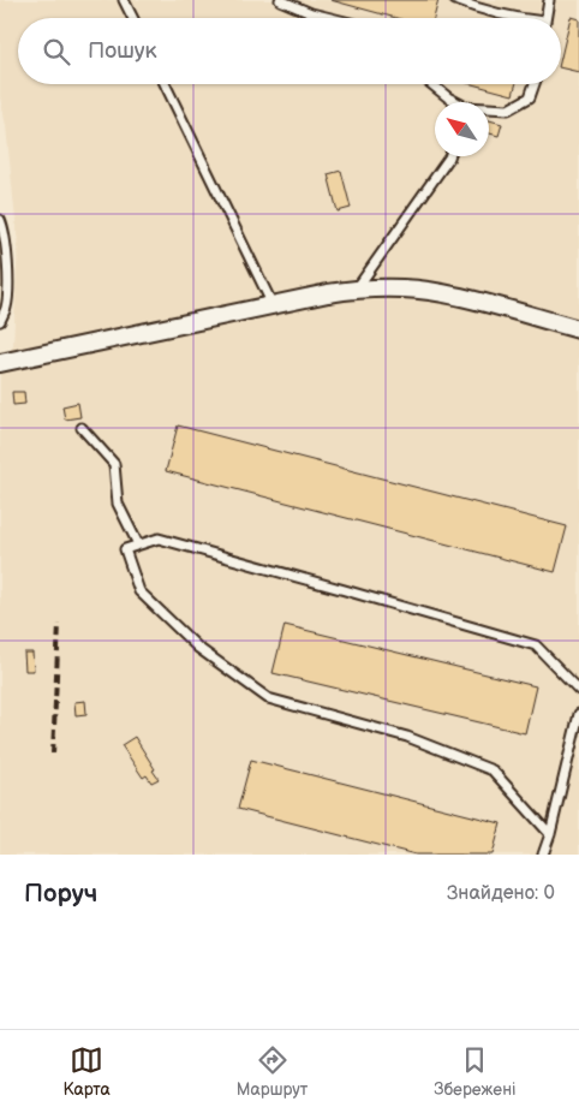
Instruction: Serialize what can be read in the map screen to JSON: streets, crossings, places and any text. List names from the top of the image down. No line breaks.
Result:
{"north":"top left","page":{"search":"Пошук","heading":["Поруч","Знайдено: 0"],"nav":["Карта","Маршрут","Збережені"]}}
